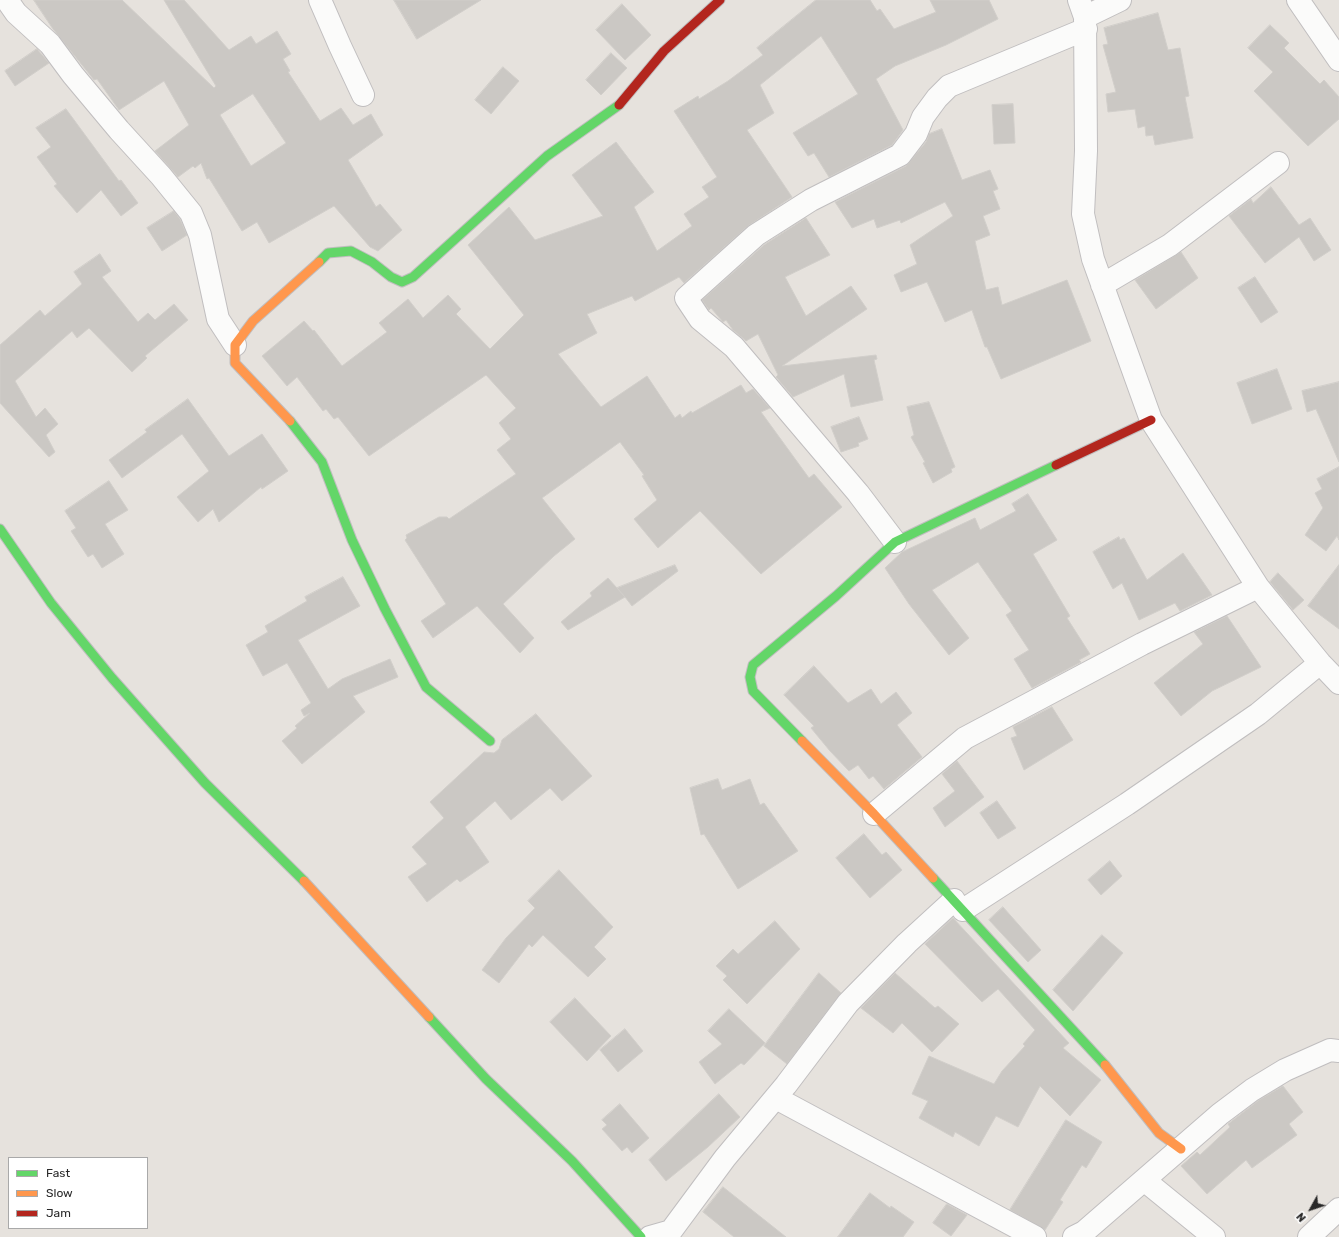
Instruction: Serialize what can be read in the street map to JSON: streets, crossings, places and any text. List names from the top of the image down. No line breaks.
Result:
{"legend":["Fast","Slow","Jam"],"north":"bottom left"}
